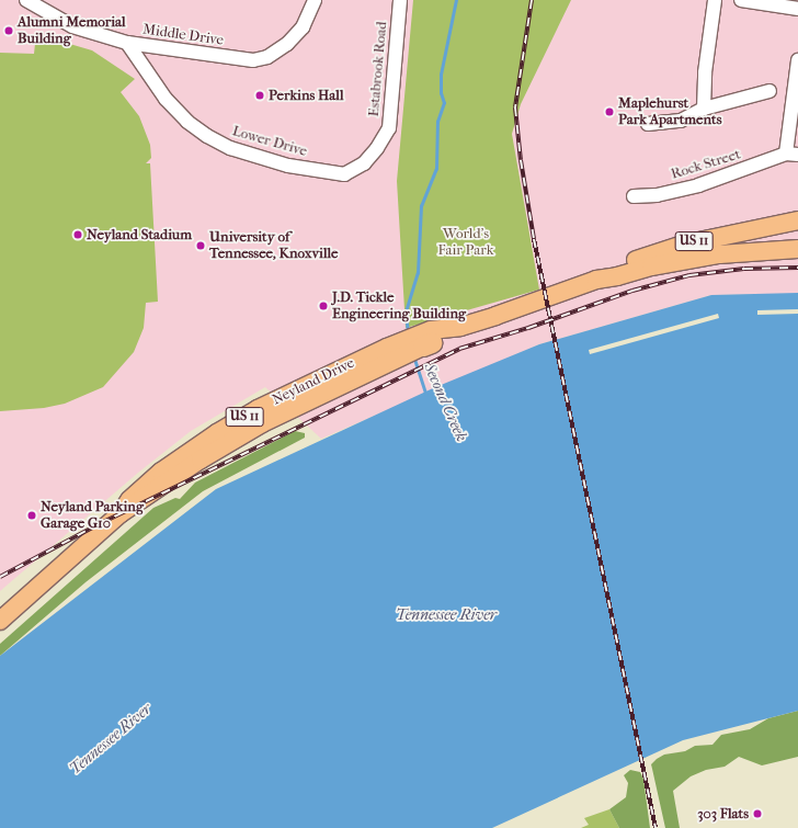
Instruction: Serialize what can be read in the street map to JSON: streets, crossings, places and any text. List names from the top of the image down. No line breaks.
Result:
{"streets":{"main road":["US 11","Neyland Drive"],"street":["Middle Drive","Estabrook Road","Lower Drive","Rock Street"]},"crossings":[["Middle Drive","Lower Drive"],["Estabrook Road","Lower Drive"]],"water":["Second Creek","Tennessee River"],"parks":["World's Fair Park"],"places":["Alumni Memorial Building","Perkins Hall","Maplehurst Park Apartments","Neyland Stadium","University of Tennessee, Knoxville","J.D. Tickle Engineering Building","Neyland Parking Garage G10","303 Flats"]}
